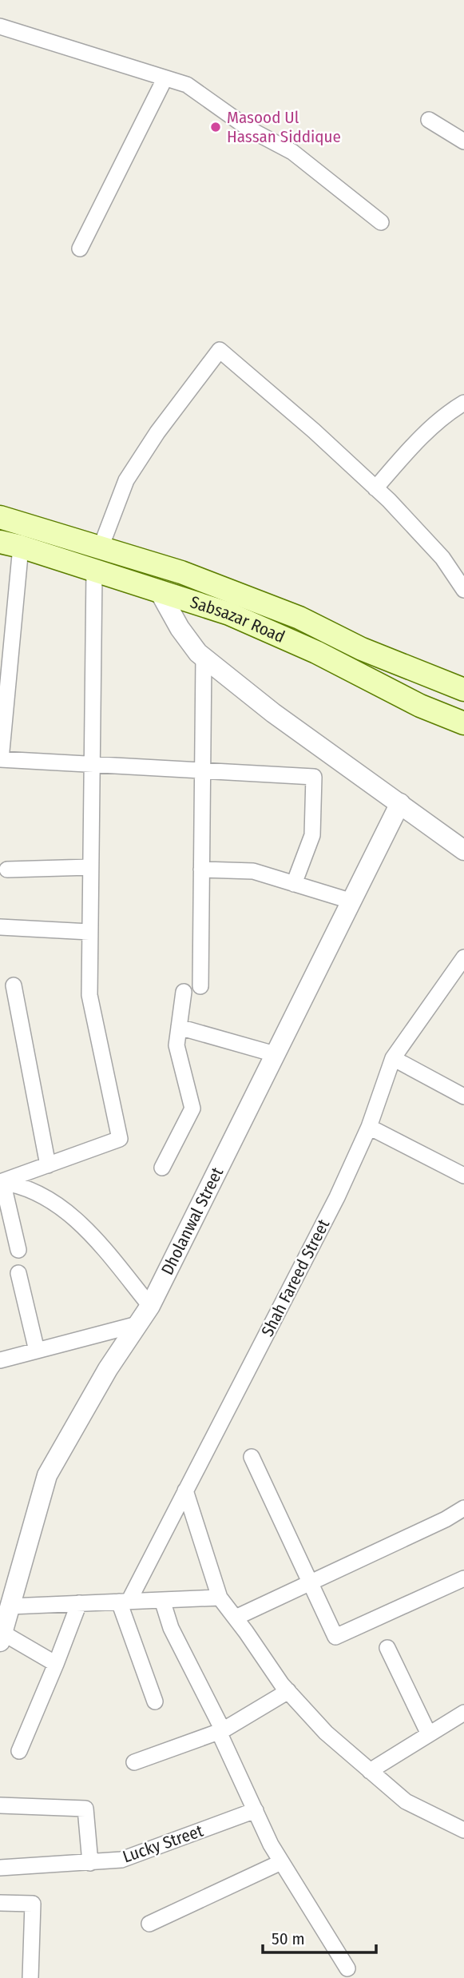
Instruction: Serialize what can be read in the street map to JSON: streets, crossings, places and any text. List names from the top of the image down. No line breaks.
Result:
{"streets":{"main road":["Sabsazar Road"],"street":["Dholanwal Street","Shah Fareed Street","Lucky Street"]},"places":["Masood Ul Hassan Siddique"],"scale_bar":"50 m"}
